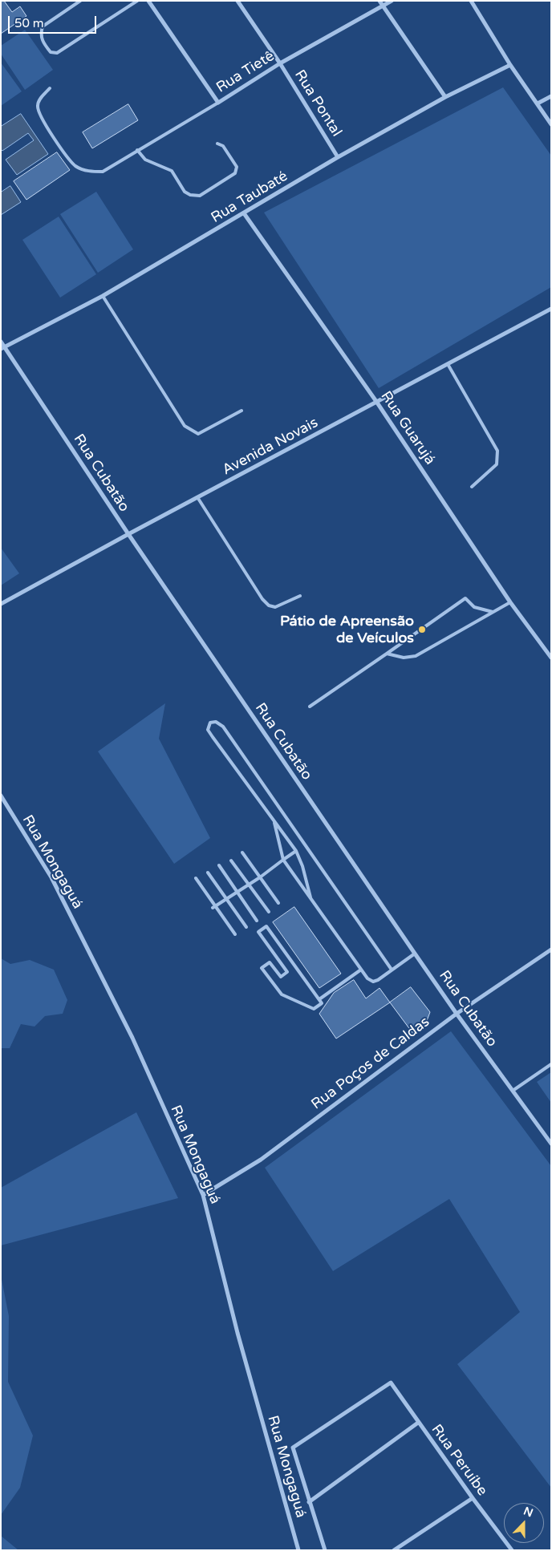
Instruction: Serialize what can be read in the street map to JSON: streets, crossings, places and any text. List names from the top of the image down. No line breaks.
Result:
{"streets":{"street":["Rua Tietê","Rua Pontal","Rua Taubaté","Rua Guarujá","Avenida Novais","Rua Cubatão","Rua Mongaguá","Rua Poços de Caldas","Rua Peruíbe"]},"crossings":[["Rua Tietê","Rua Pontal"],["Rua Pontal","Rua Taubaté"],["Rua Taubaté","Rua Guarujá"],["Rua Taubaté","Rua Cubatão"],["Rua Guarujá","Avenida Novais"],["Avenida Novais","Rua Cubatão"],["Rua Cubatão","Rua Poços de Caldas"],["Rua Mongaguá","Rua Poços de Caldas"]],"places":["Pátio de Apreensão de Veículos"],"scale_bar":"50 m","north":"top"}
